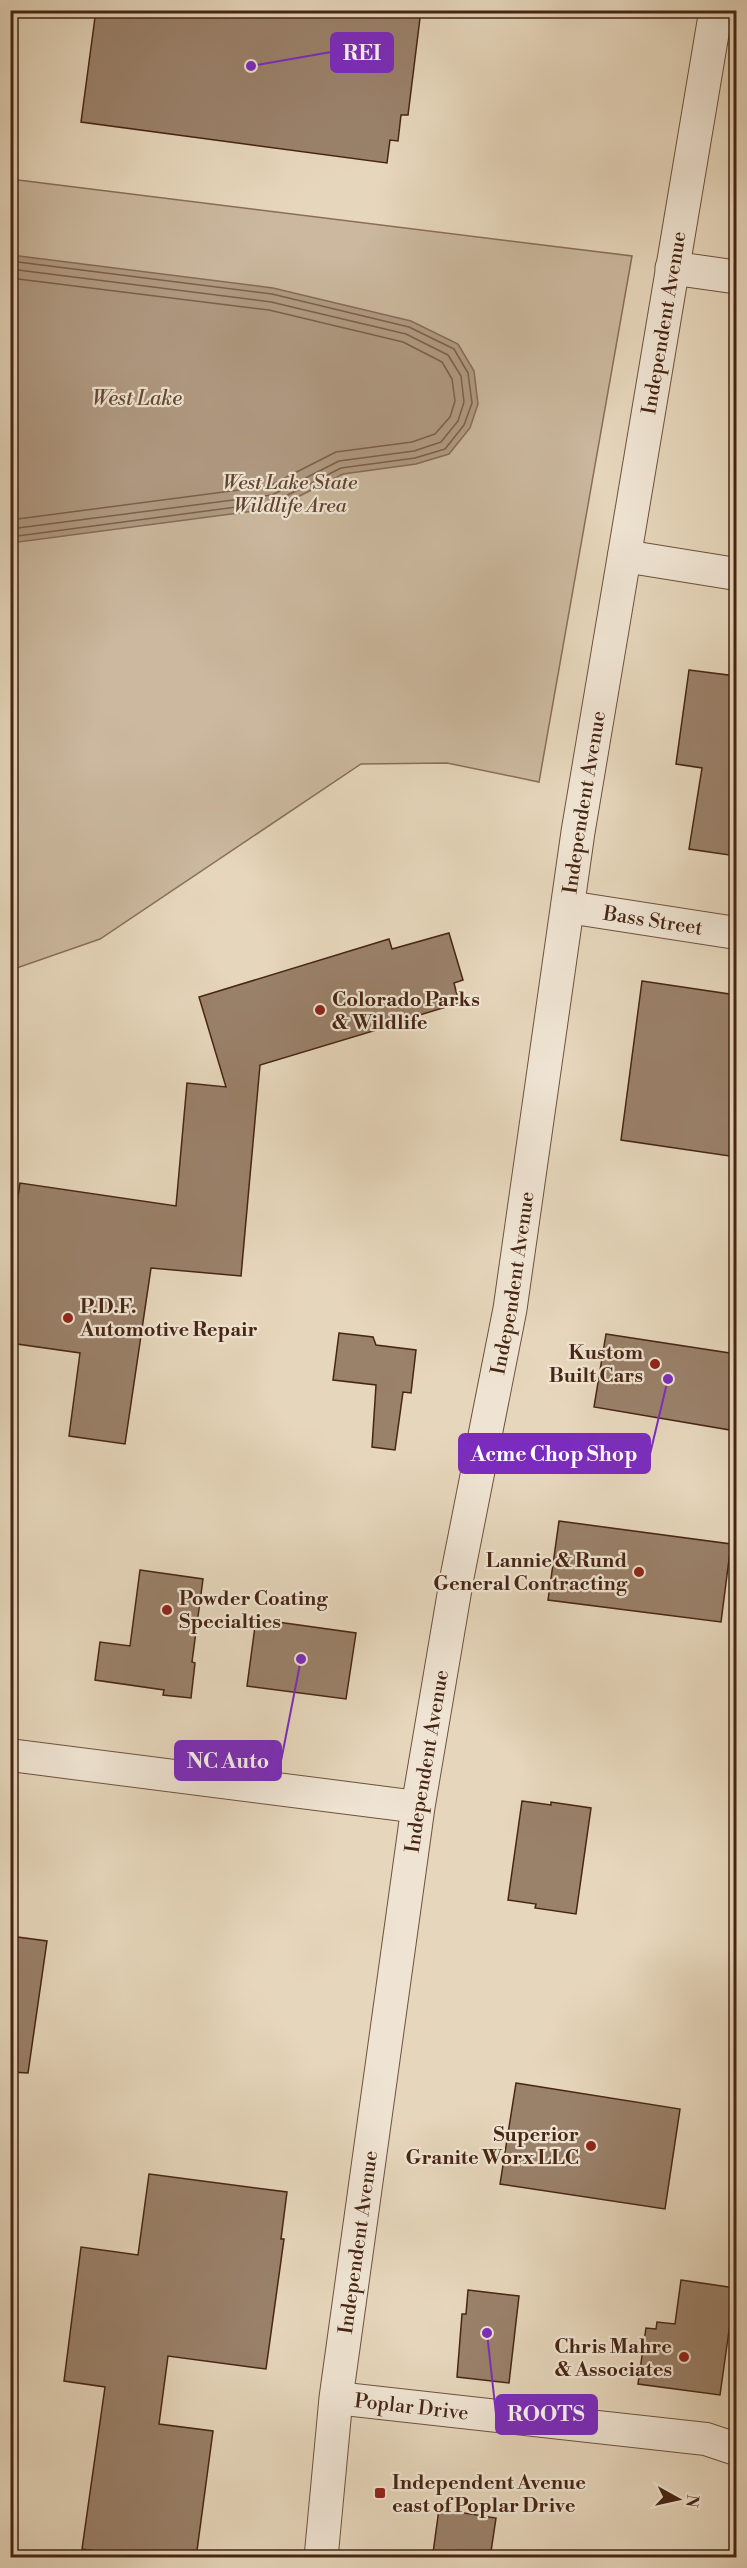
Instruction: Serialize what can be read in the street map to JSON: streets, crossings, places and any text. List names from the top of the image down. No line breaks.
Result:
{"streets":{"street":["Independent Avenue","Bass Street","Poplar Drive"]},"crossings":[["Independent Avenue","Bass Street"],["Independent Avenue","Poplar Drive"]],"water":["West Lake"],"parks":["West Lake State Wildlife Area"],"places":{"other":["REI","Colorado Parks & Wildlife","P.D.F. Automotive Repair","Kustom Built Cars","Acme Chop Shop","Lannie & Rund General Contracting","Powder Coating Specialties","NC Auto","Superior Granite Worx LLC","ROOTS","Chris Mahre & Associates"],"transit":["Independent Avenue east of Poplar Drive"]},"north":"right"}
